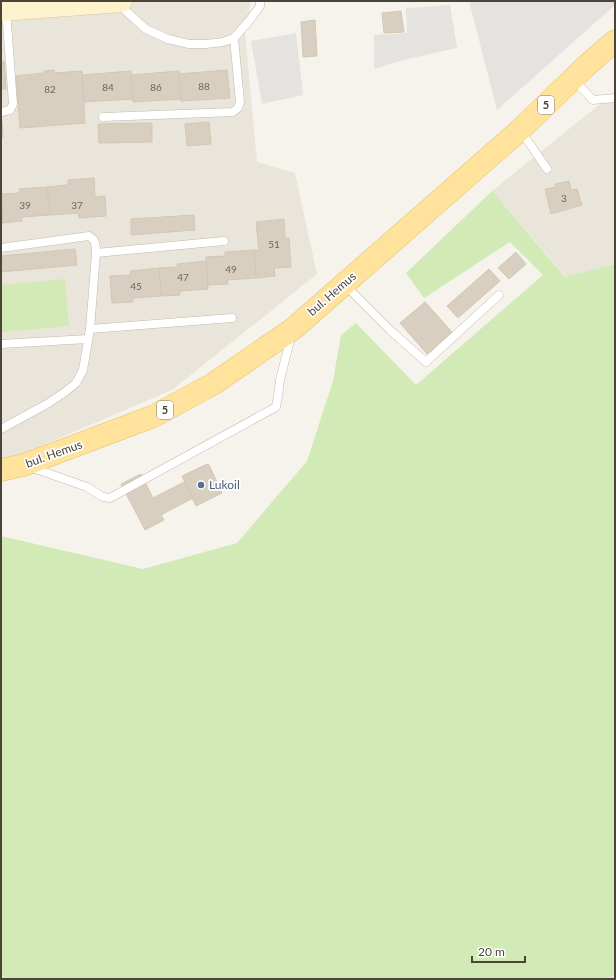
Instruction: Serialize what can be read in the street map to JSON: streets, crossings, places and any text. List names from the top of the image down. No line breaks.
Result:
{"streets":{"main road":["5","bul. Hemus"]},"places":["Lukoil"],"house_numbers":["88","84","86","82","3","39","37","51","49","47","45"],"scale_bar":"20 m"}
